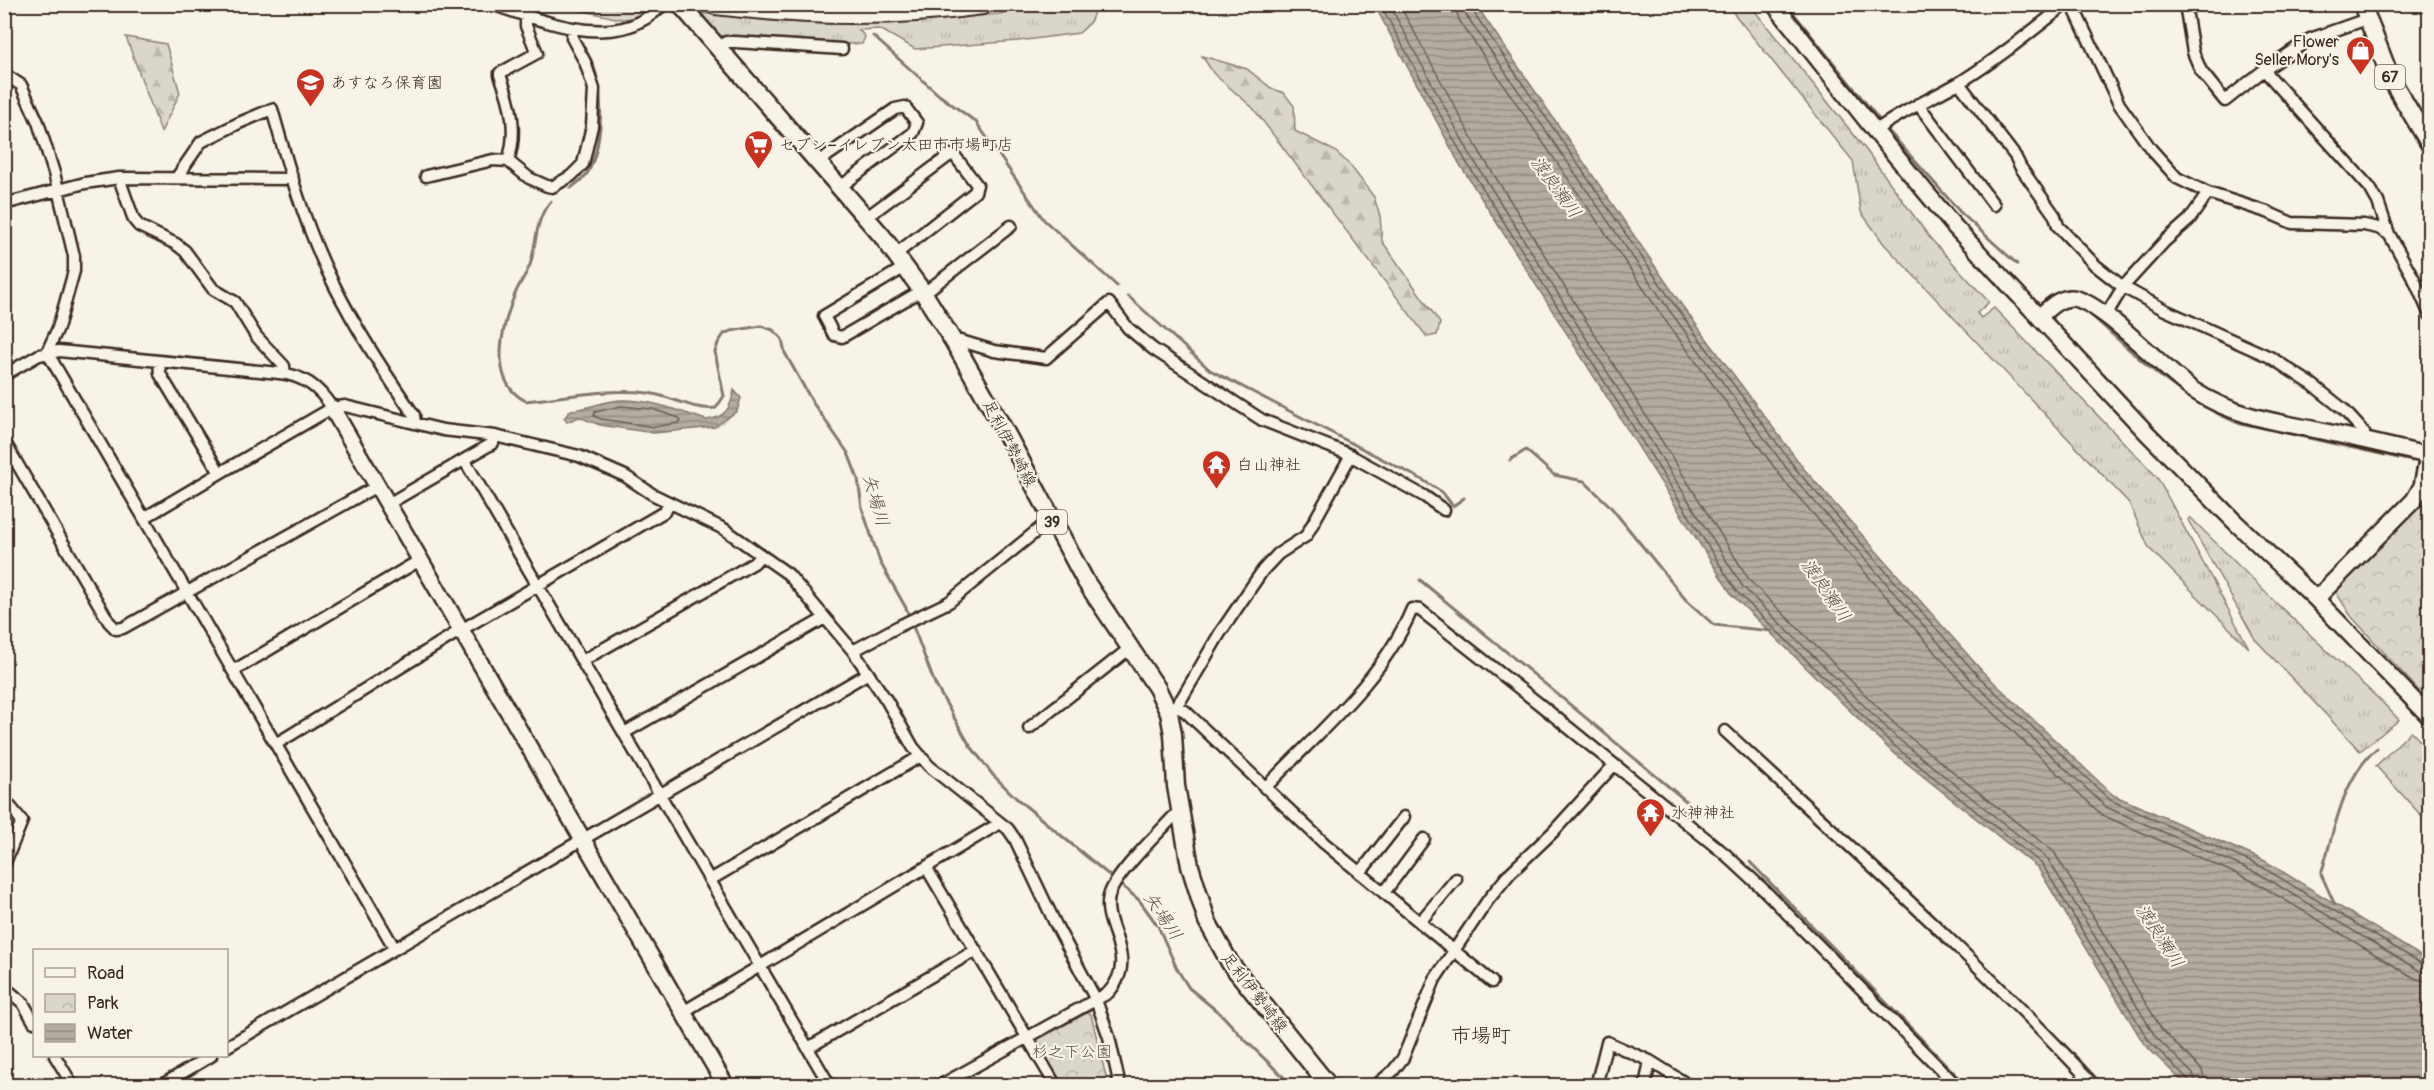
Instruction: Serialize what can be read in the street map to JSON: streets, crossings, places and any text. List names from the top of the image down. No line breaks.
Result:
{"streets":{"main road":["67","足利伊勢崎線","39"]},"districts":["市場町"],"water":["渡良瀬川","矢場川"],"parks":["杉之下公園"],"places":{"shop":["Flower Seller Mory's"],"school or university":["あすなろ保育園"],"supermarket":["セブン−イレブン太田市市場町店"],"temple":["白山神社","水神神社"]},"legend":["Road","Park","Water"]}
